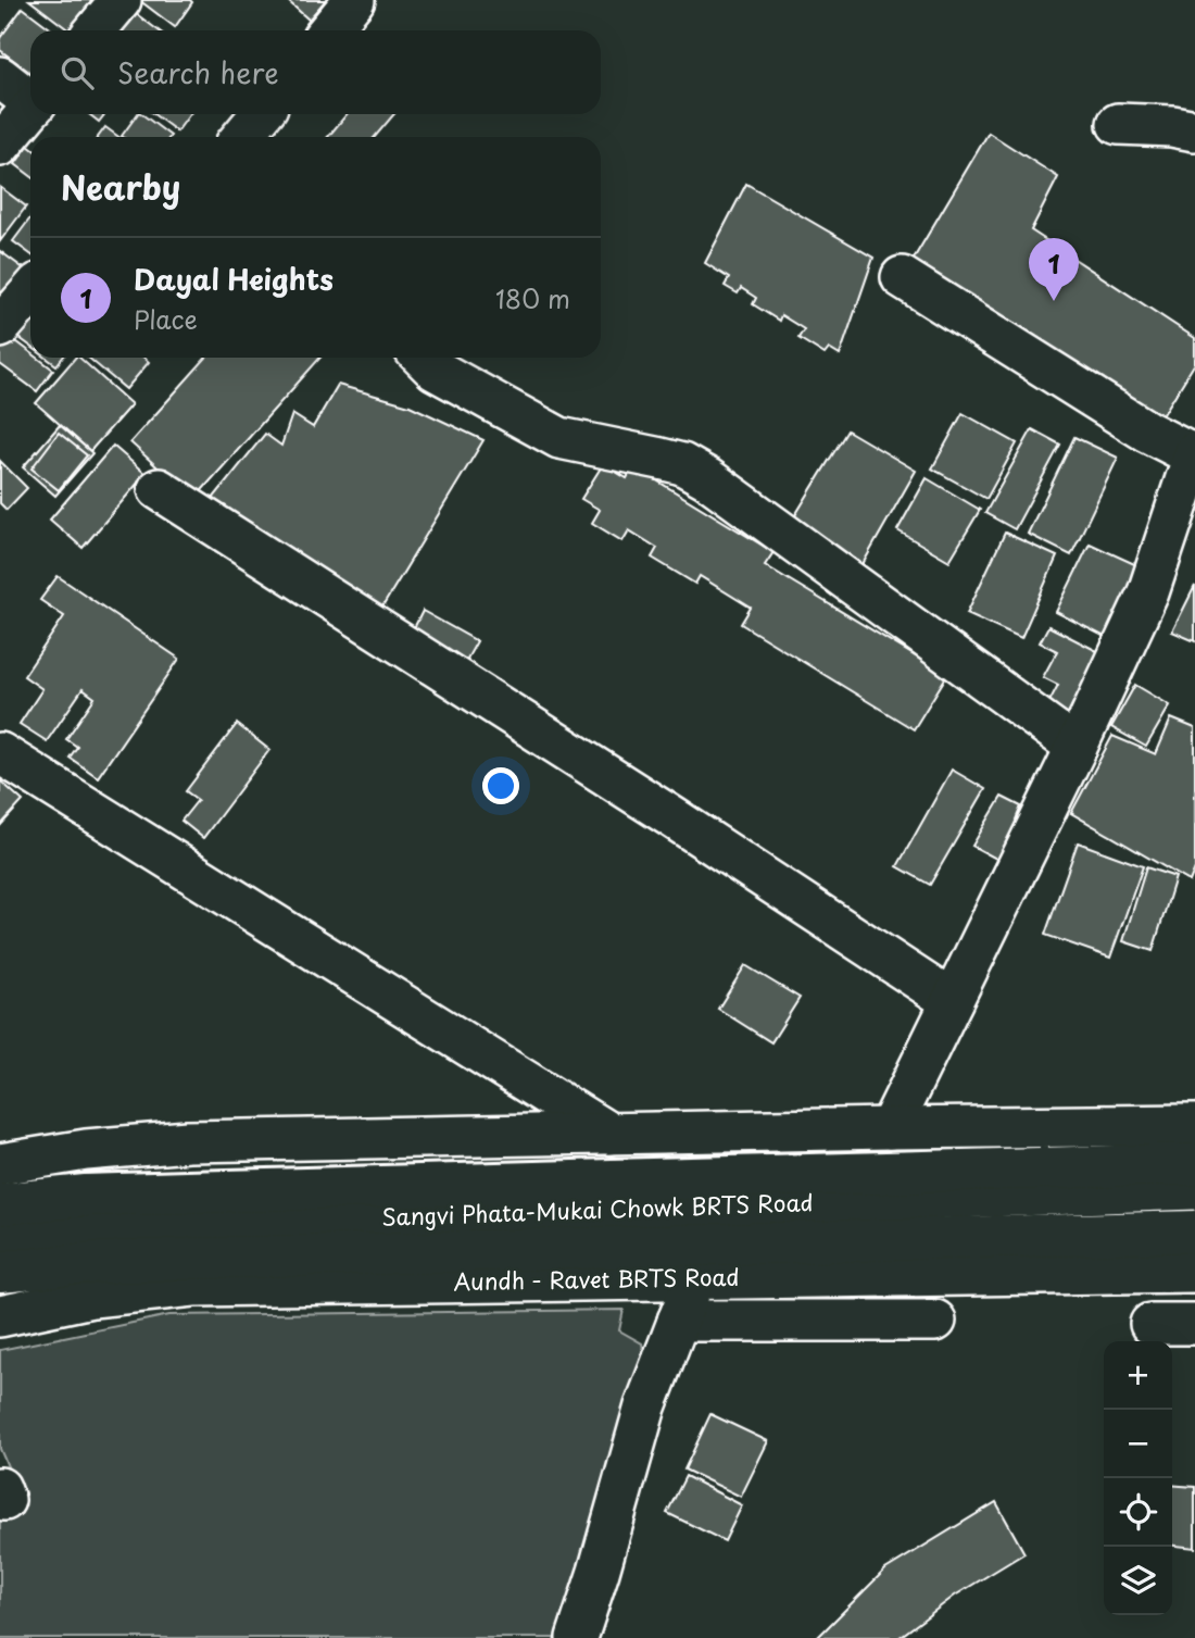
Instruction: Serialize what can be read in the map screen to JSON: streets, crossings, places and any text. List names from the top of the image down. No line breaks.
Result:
{"streets":{"street":["Sangvi Phata-Mukai Chowk BRTS Road","Aundh - Ravet BRTS Road"]},"page":{"search":"Search here","heading":"Nearby","list":[{"mark":"1","name":"Dayal Heights","note":"Place","value":"180 m"}],"pins":"1","map_buttons":["+","−"]}}
